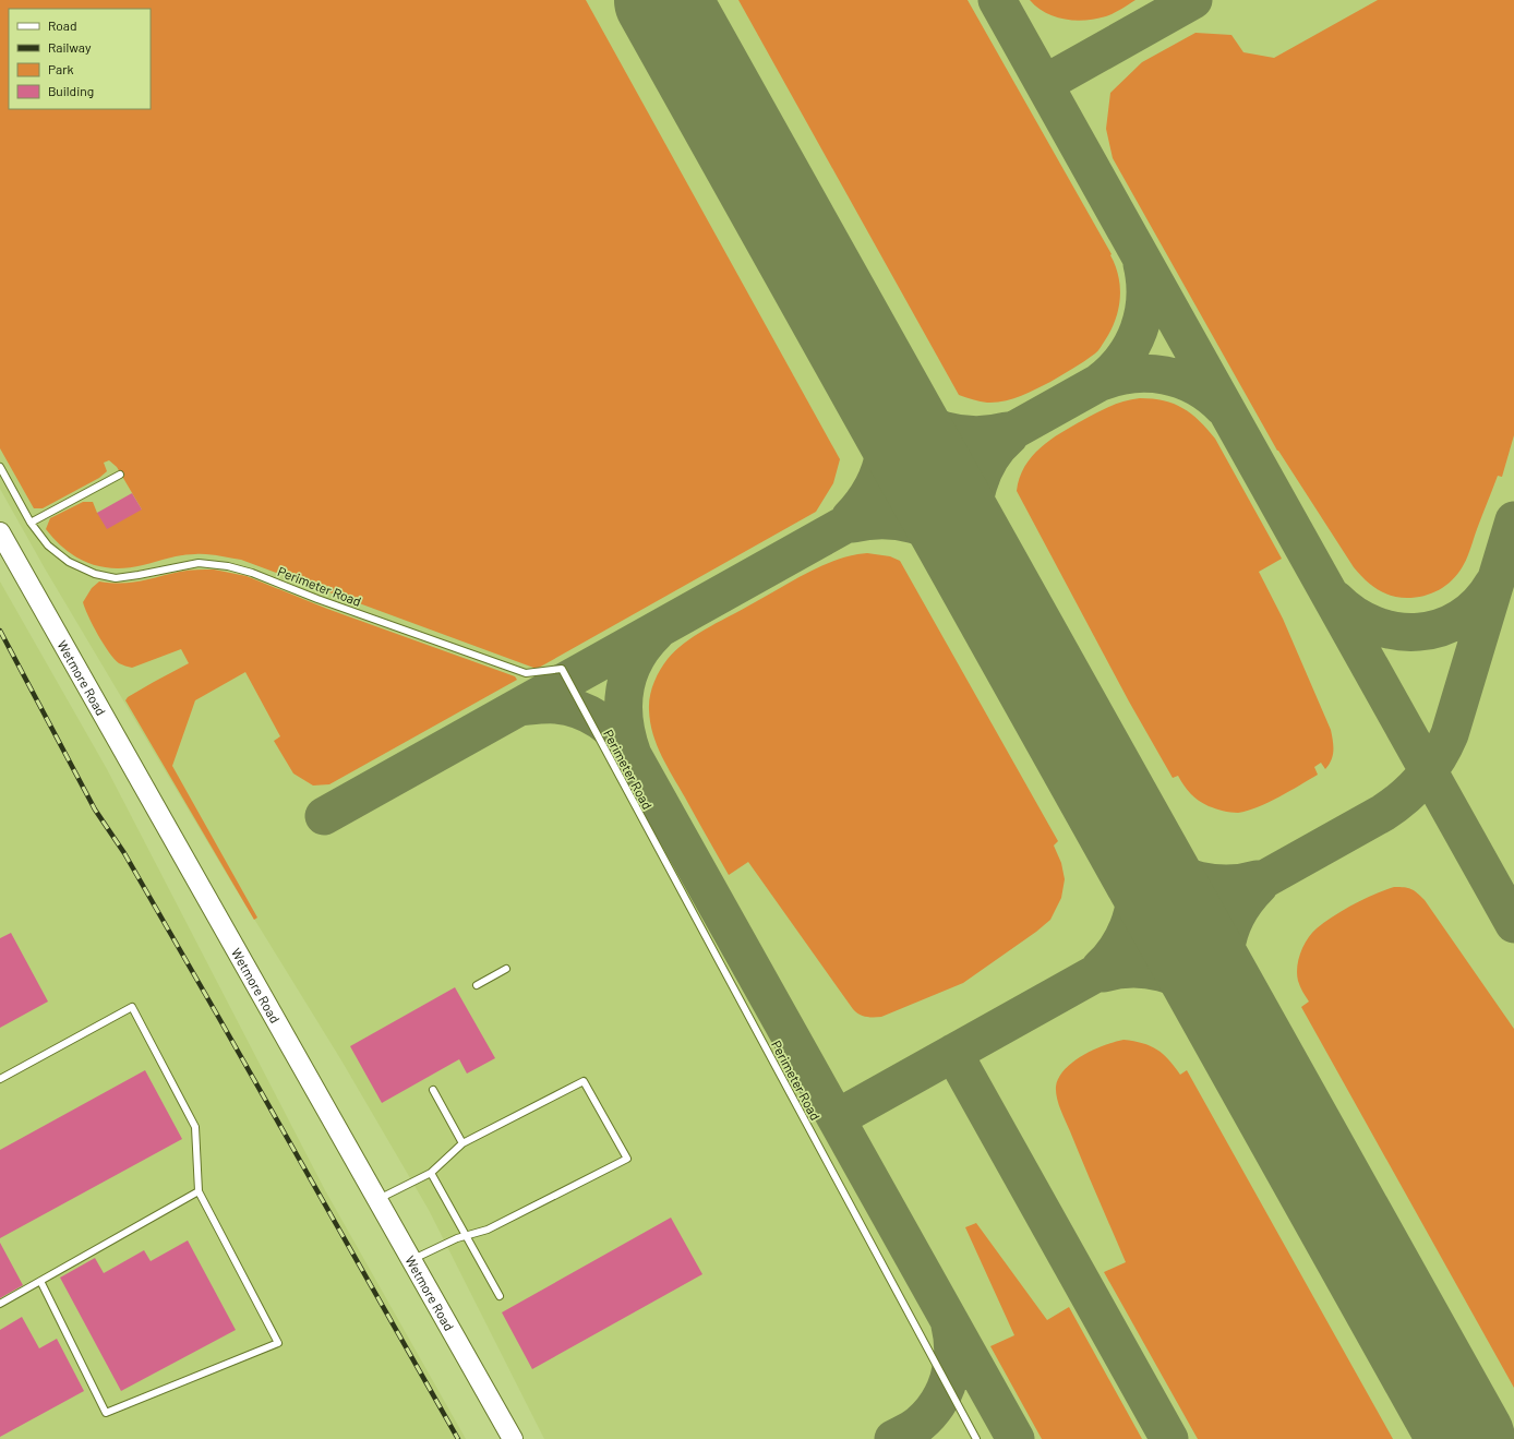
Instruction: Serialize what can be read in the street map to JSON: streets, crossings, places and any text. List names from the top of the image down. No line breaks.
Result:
{"streets":{"main road":["Wetmore Road"],"lane":["Perimeter Road"]},"legend":["Road","Railway","Park","Building"]}
